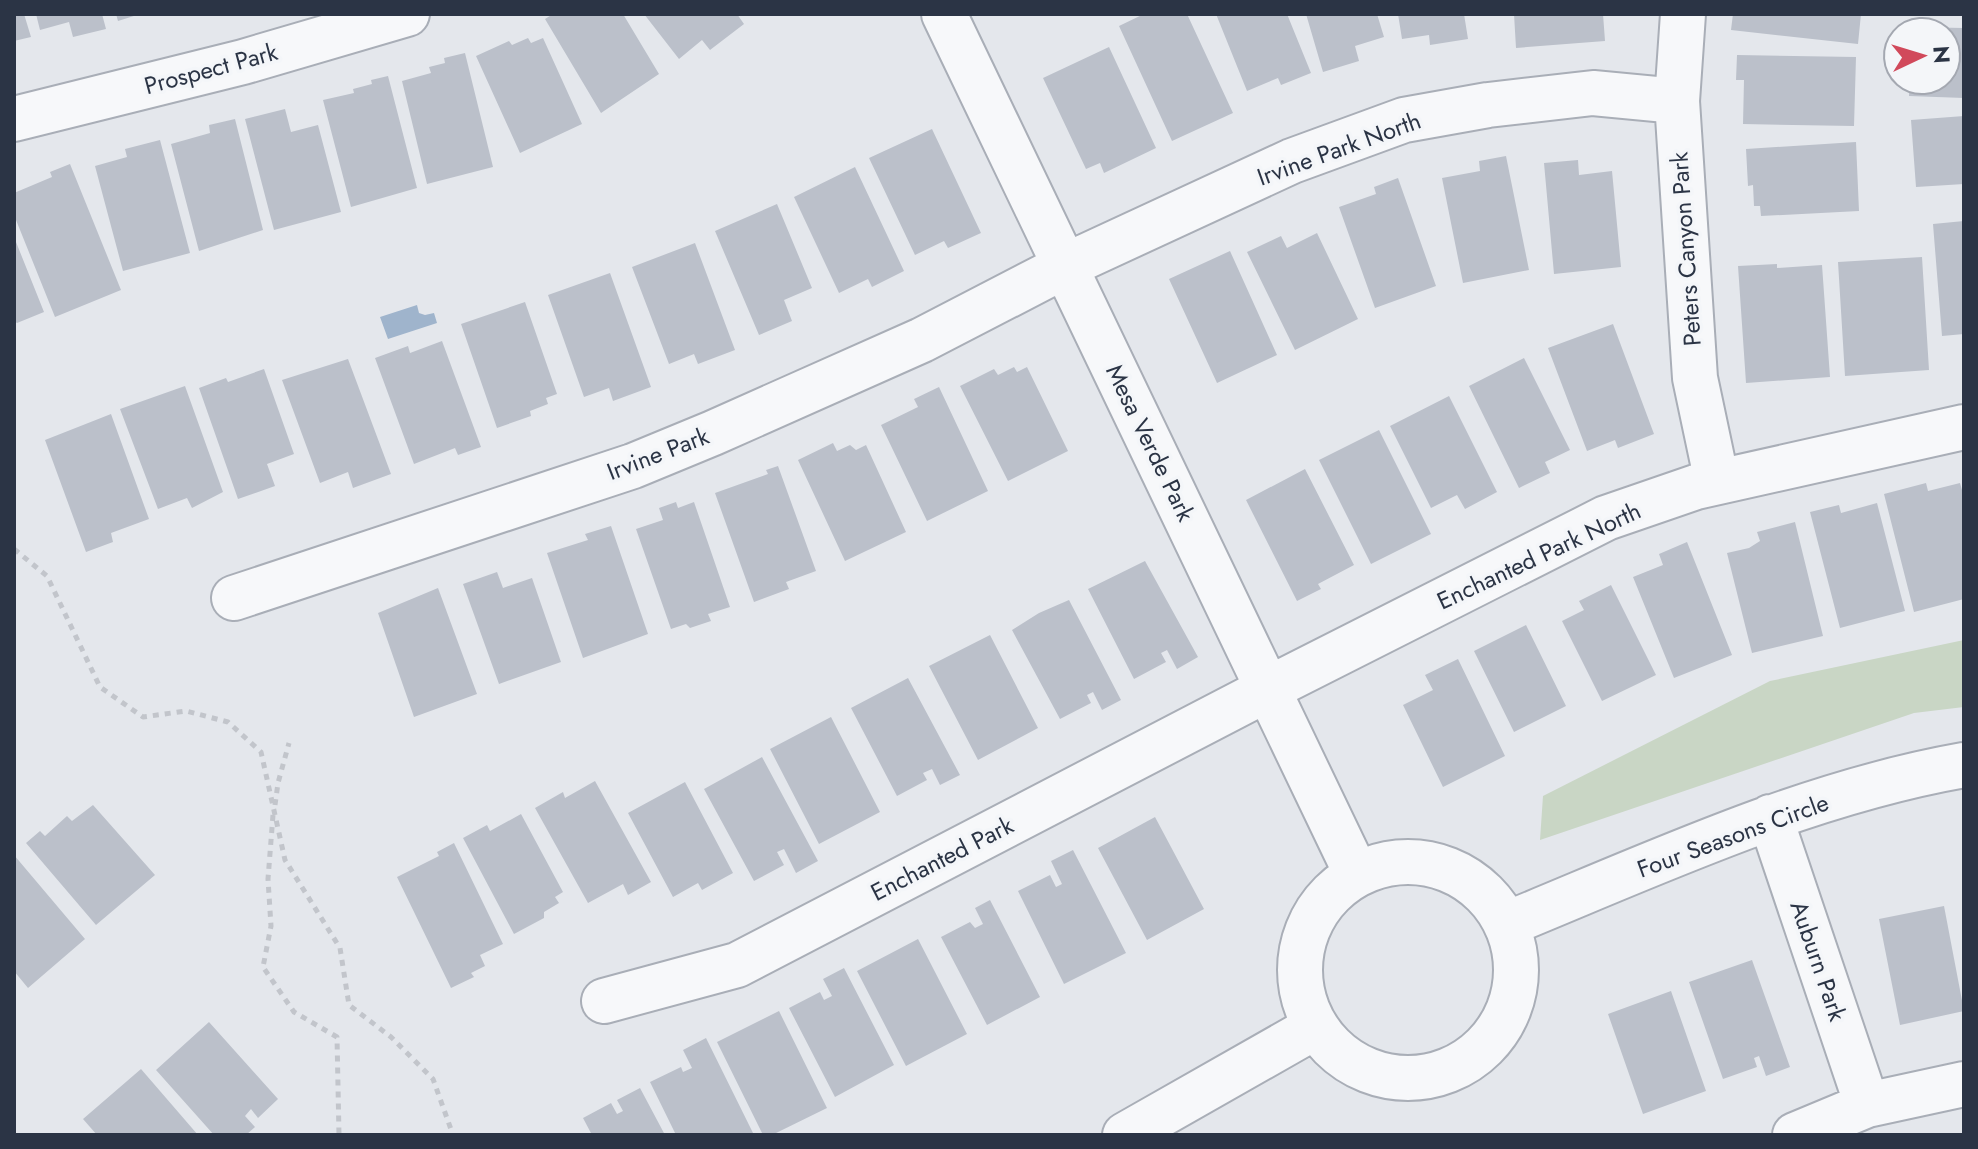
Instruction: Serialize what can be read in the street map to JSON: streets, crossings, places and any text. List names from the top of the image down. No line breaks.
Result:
{"streets":{"street":["Prospect Park","Irvine Park North","Peters Canyon Park","Mesa Verde Park","Irvine Park","Enchanted Park North","Four Seasons Circle","Enchanted Park","Auburn Park"]},"crossings":[["Irvine Park North","Peters Canyon Park"],["Irvine Park North","Mesa Verde Park"],["Irvine Park North","Irvine Park"],["Peters Canyon Park","Enchanted Park North"],["Mesa Verde Park","Irvine Park"],["Mesa Verde Park","Enchanted Park North"],["Mesa Verde Park","Four Seasons Circle"],["Mesa Verde Park","Enchanted Park"],["Enchanted Park North","Enchanted Park"],["Four Seasons Circle","Auburn Park"]],"north":"right"}
